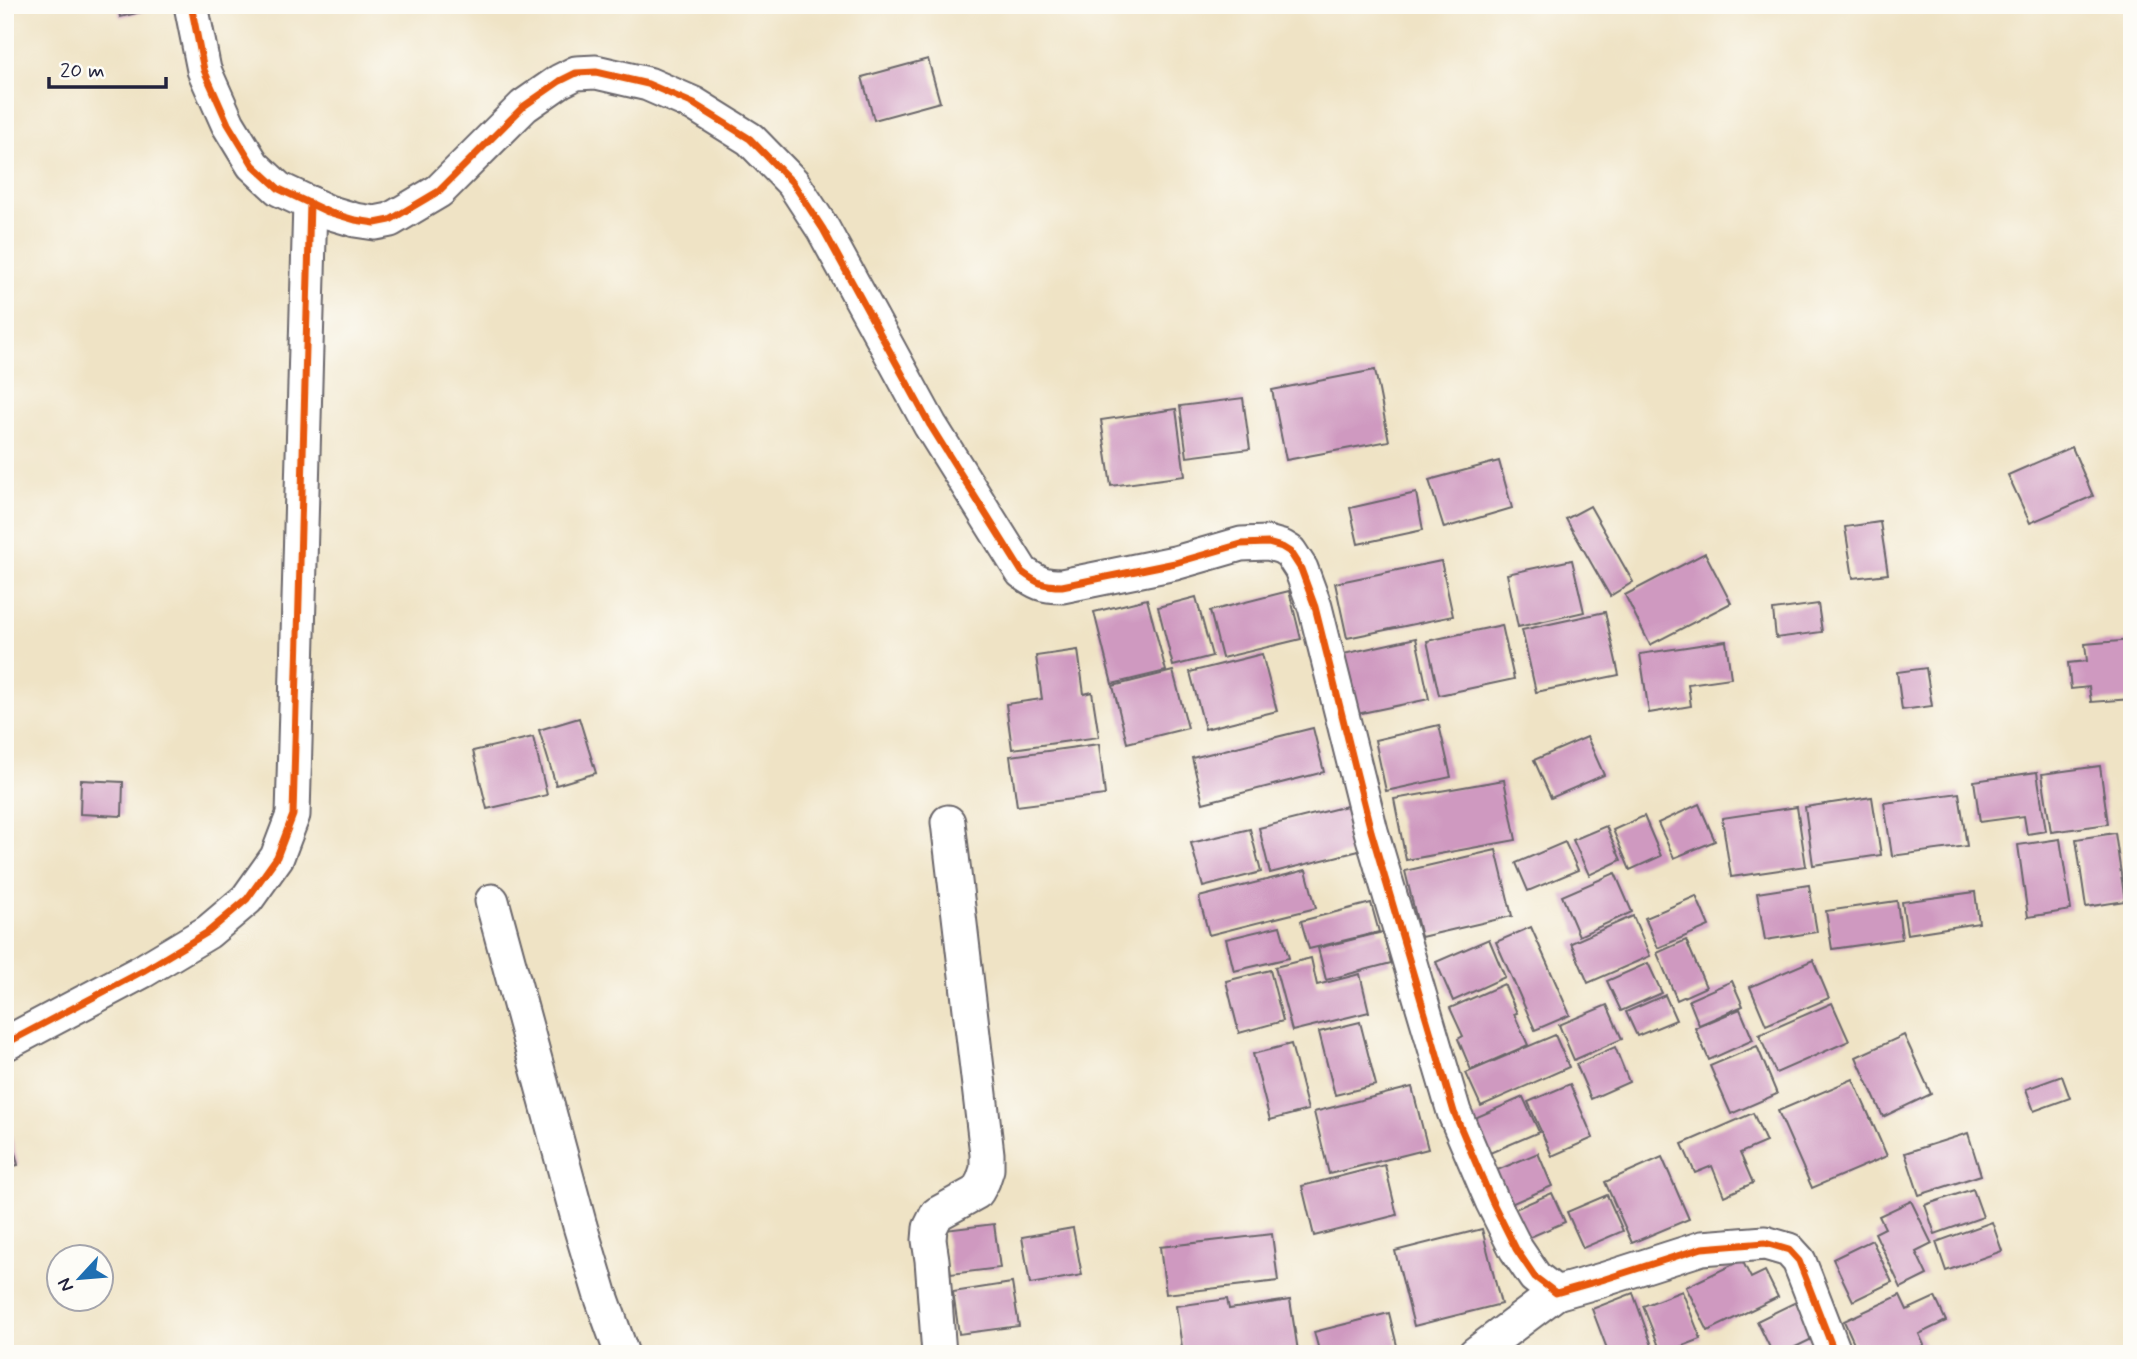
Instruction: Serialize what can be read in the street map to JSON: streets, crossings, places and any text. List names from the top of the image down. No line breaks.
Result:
{"scale_bar":"20 m","north":"bottom left"}
